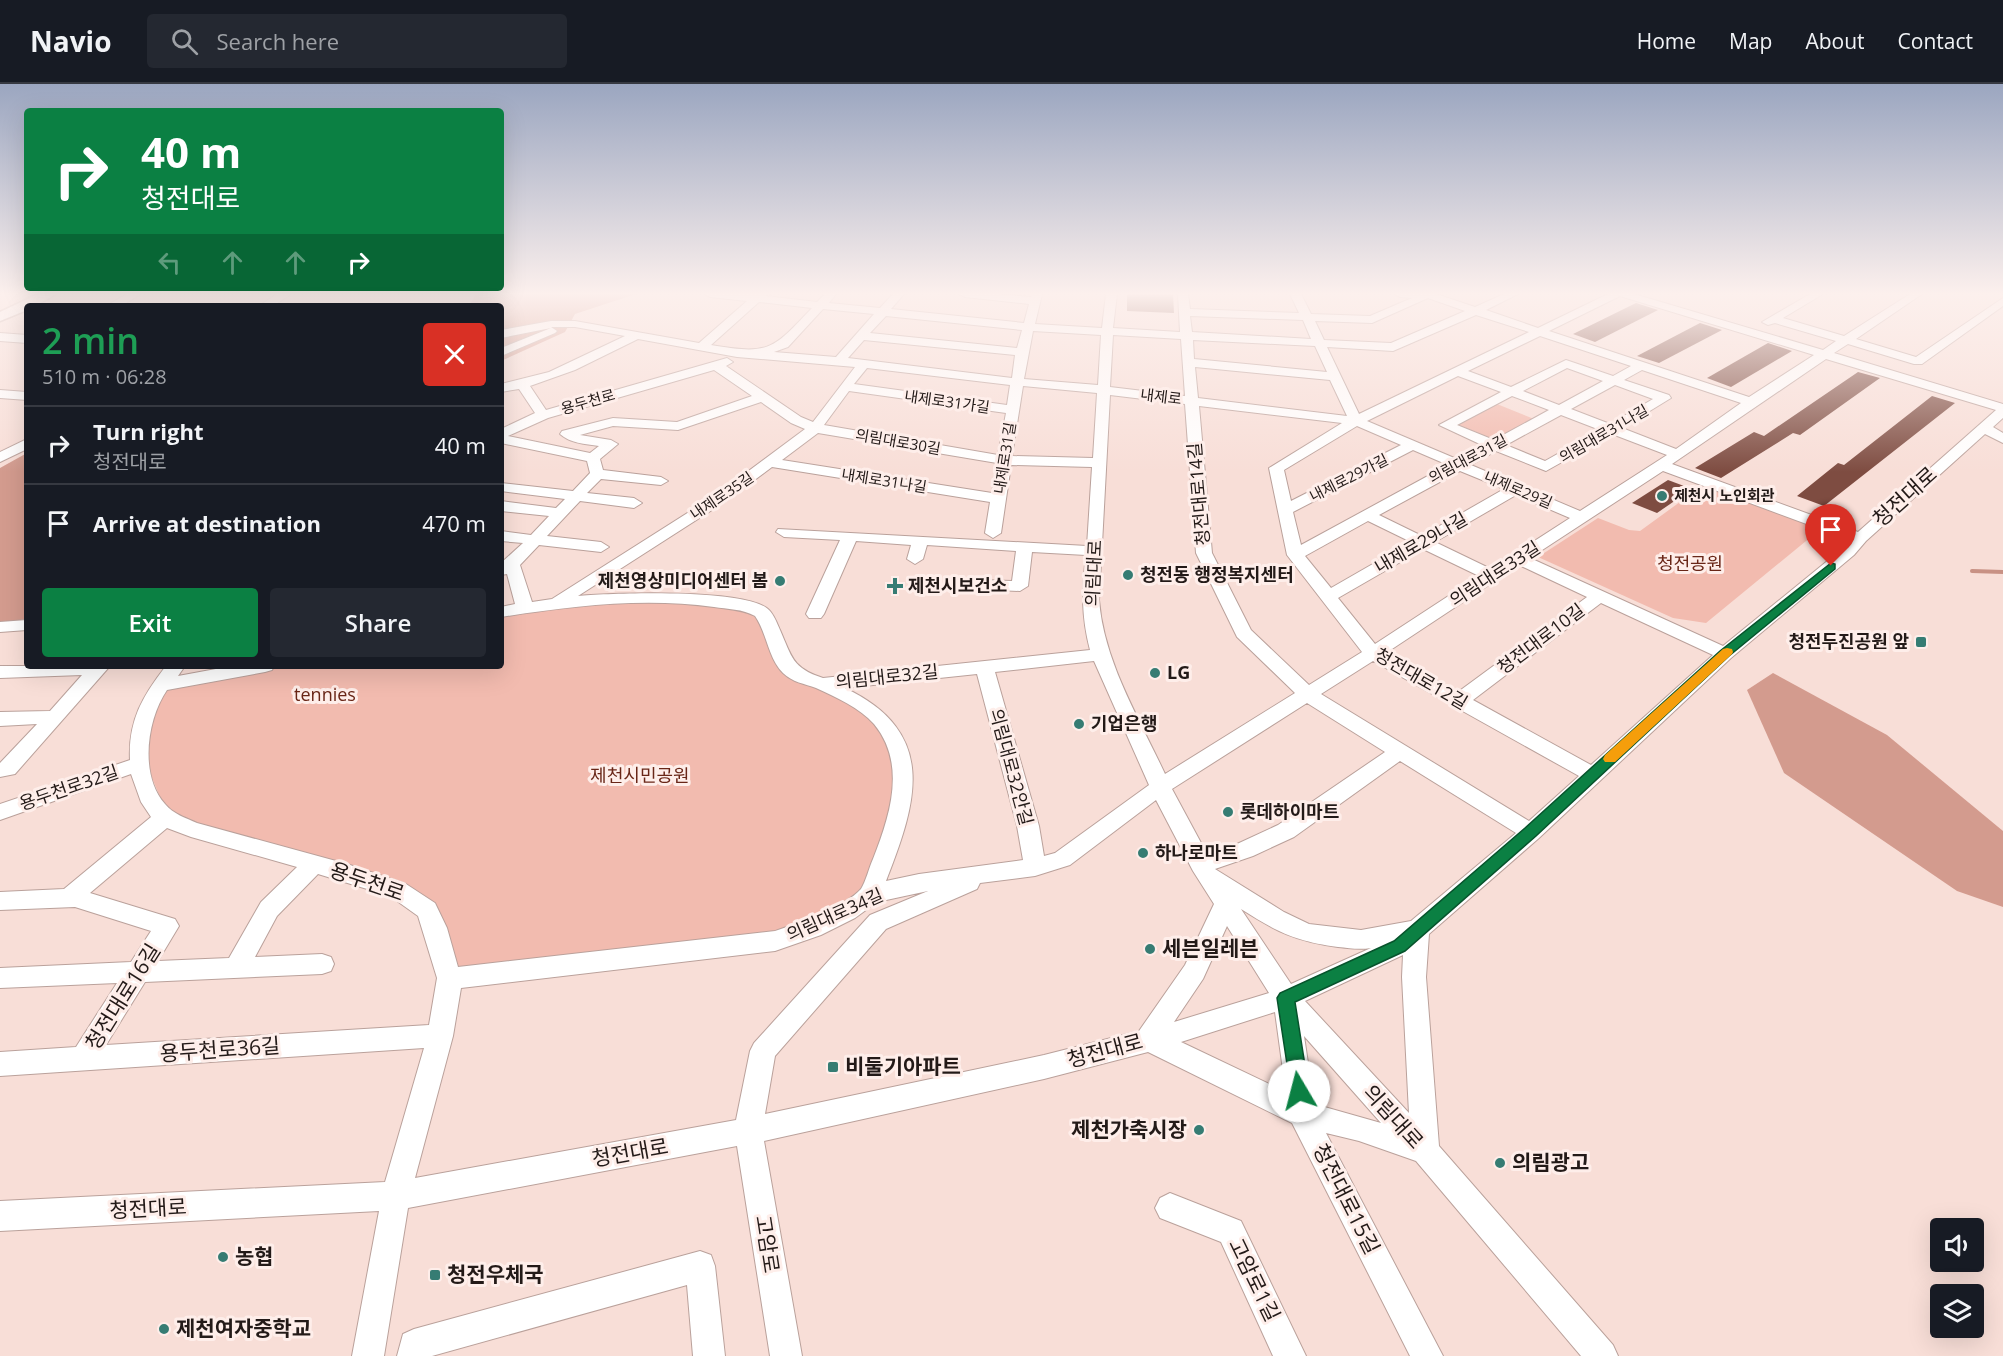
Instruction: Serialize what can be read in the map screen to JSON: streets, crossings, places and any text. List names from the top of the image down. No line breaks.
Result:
{"streets":{"street":["내제로","용두천로","내제로31가길","의림대로31나길","의림대로30길","내제로31길","의림대로31길","내제로29가길","내제로31나길","내제로29길","청전대로14길","내제로35길","청전대로","내제로29나길","의림대로","의림대로33길","청전대로10길","의림대로32길","청전대로12길","의림대로32안길","용두천로32길","의림대로34길","청전대로16길","용두천로36길","청전대로15길","고암로","고암로1길"]},"crossings":[["내제로","용두천로"],["내제로","내제로31길"],["내제로","내제로29길"],["내제로","청전대로14길"],["내제로","내제로35길"],["내제로","의림대로"],["내제로","청전대로12길"],["용두천로","의림대로30길"],["용두천로","청전대로"],["용두천로","용두천로32길"],["용두천로","의림대로34길"],["용두천로","용두천로36길"],["내제로31가길","내제로31길"],["내제로31가길","내제로35길"],["의림대로31나길","의림대로31길"],["의림대로30길","내제로31길"],["의림대로30길","내제로35길"],["의림대로30길","의림대로"],["내제로31길","내제로31나길"],["의림대로31길","내제로29길"],["의림대로31길","청전대로12길"],["내제로29가길","내제로29길"],["내제로29가길","청전대로12길"],["내제로31나길","내제로35길"],["내제로29길","내제로29나길"],["내제로29길","의림대로33길"],["내제로29길","청전대로12길"],["청전대로14길","청전대로"],["청전대로14길","의림대로33길"],["내제로35길","의림대로32길"],["청전대로","의림대로"],["청전대로","청전대로10길"],["청전대로","청전대로12길"],["청전대로","청전대로15길"],["청전대로","고암로"],["내제로29나길","청전대로12길"],["의림대로","의림대로33길"],["의림대로","의림대로32길"],["의림대로","의림대로34길"],["의림대로","청전대로15길"],["의림대로33길","청전대로12길"],["의림대로33길","의림대로34길"],["청전대로10길","청전대로12길"],["의림대로32길","의림대로32안길"],["의림대로32안길","의림대로34길"],["청전대로16길","용두천로36길"]],"parks":["청전공원","tennies","제천시민공원"],"places":{"other":["제천시 노인회관","청전동 행정복지센터","제천영상미디어센터 봄","LG","기업은행","롯데하이마트","하나로마트","세븐일레븐","제천가축시장","의림광고","농협","제천여자중학교"],"health":["제천시보건소"],"transit":["청전두진공원 앞","비둘기아파트","청전우체국"]},"page":{"header":"Navio","search":"Search here","nav":["Home","Map","About","Contact"],"turn":["40 m","청전대로"],"heading":["2 min","510 m · 06:28"],"list":[{"name":"Turn right","note":"청전대로","value":"40 m"},{"name":"Arrive at destination","value":"470 m"}],"buttons":["Exit","Share"]}}
